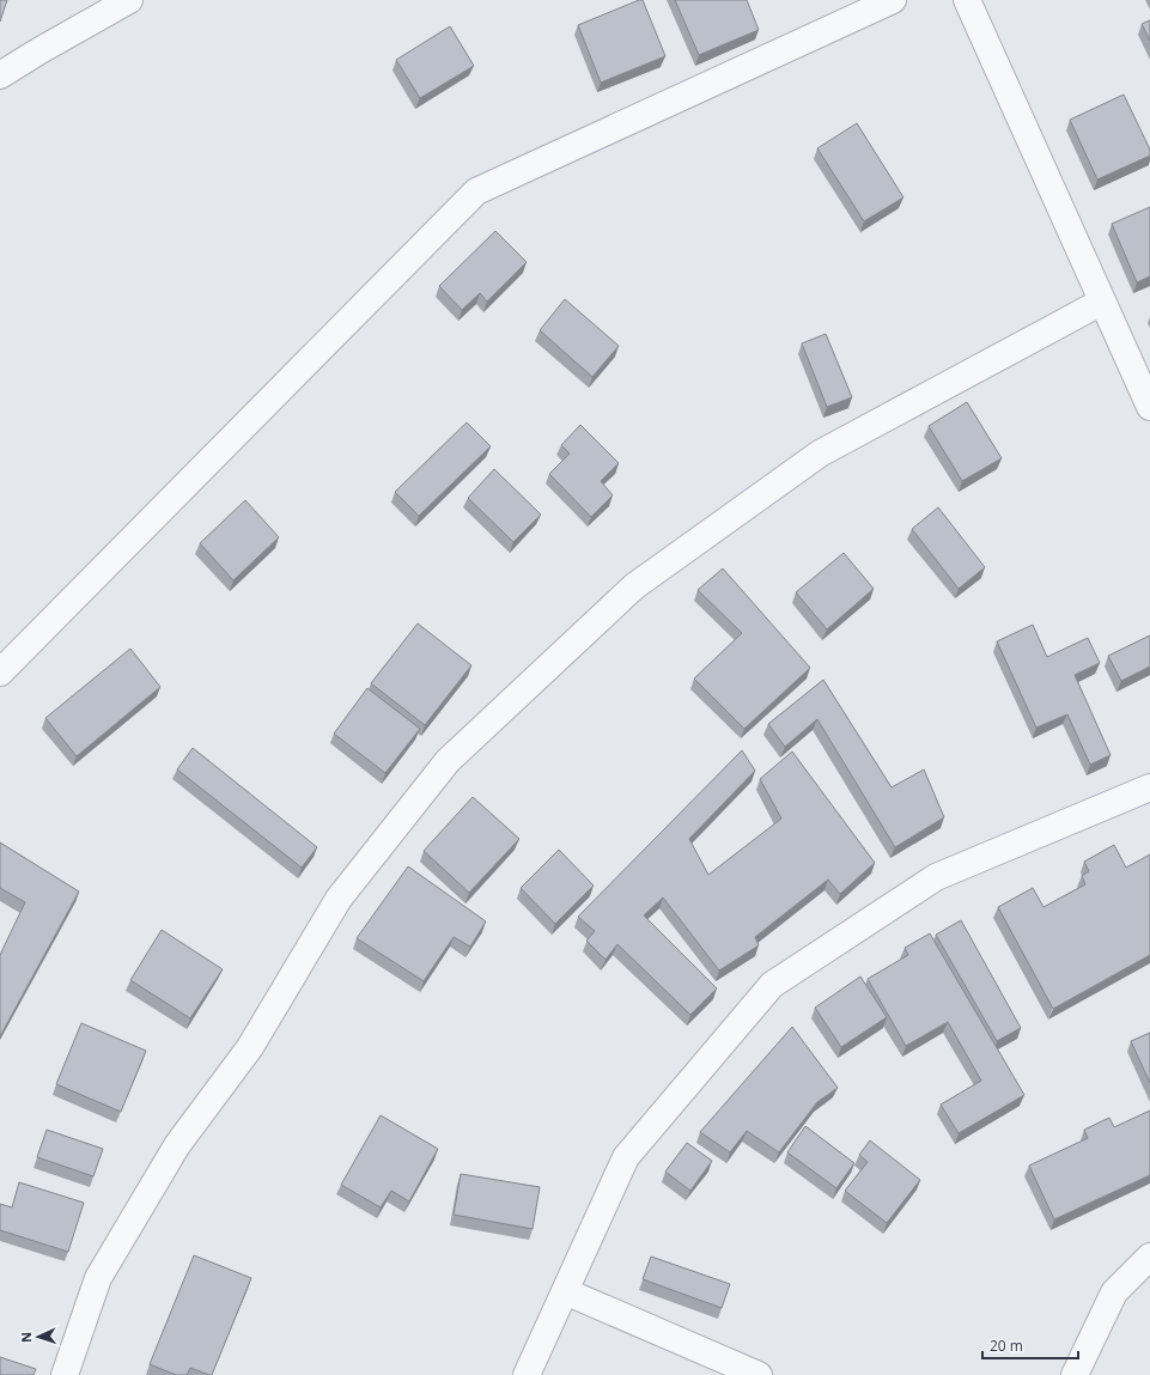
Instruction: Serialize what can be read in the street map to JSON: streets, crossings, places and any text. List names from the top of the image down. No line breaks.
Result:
{"scale_bar":"20 m","north":"left"}
